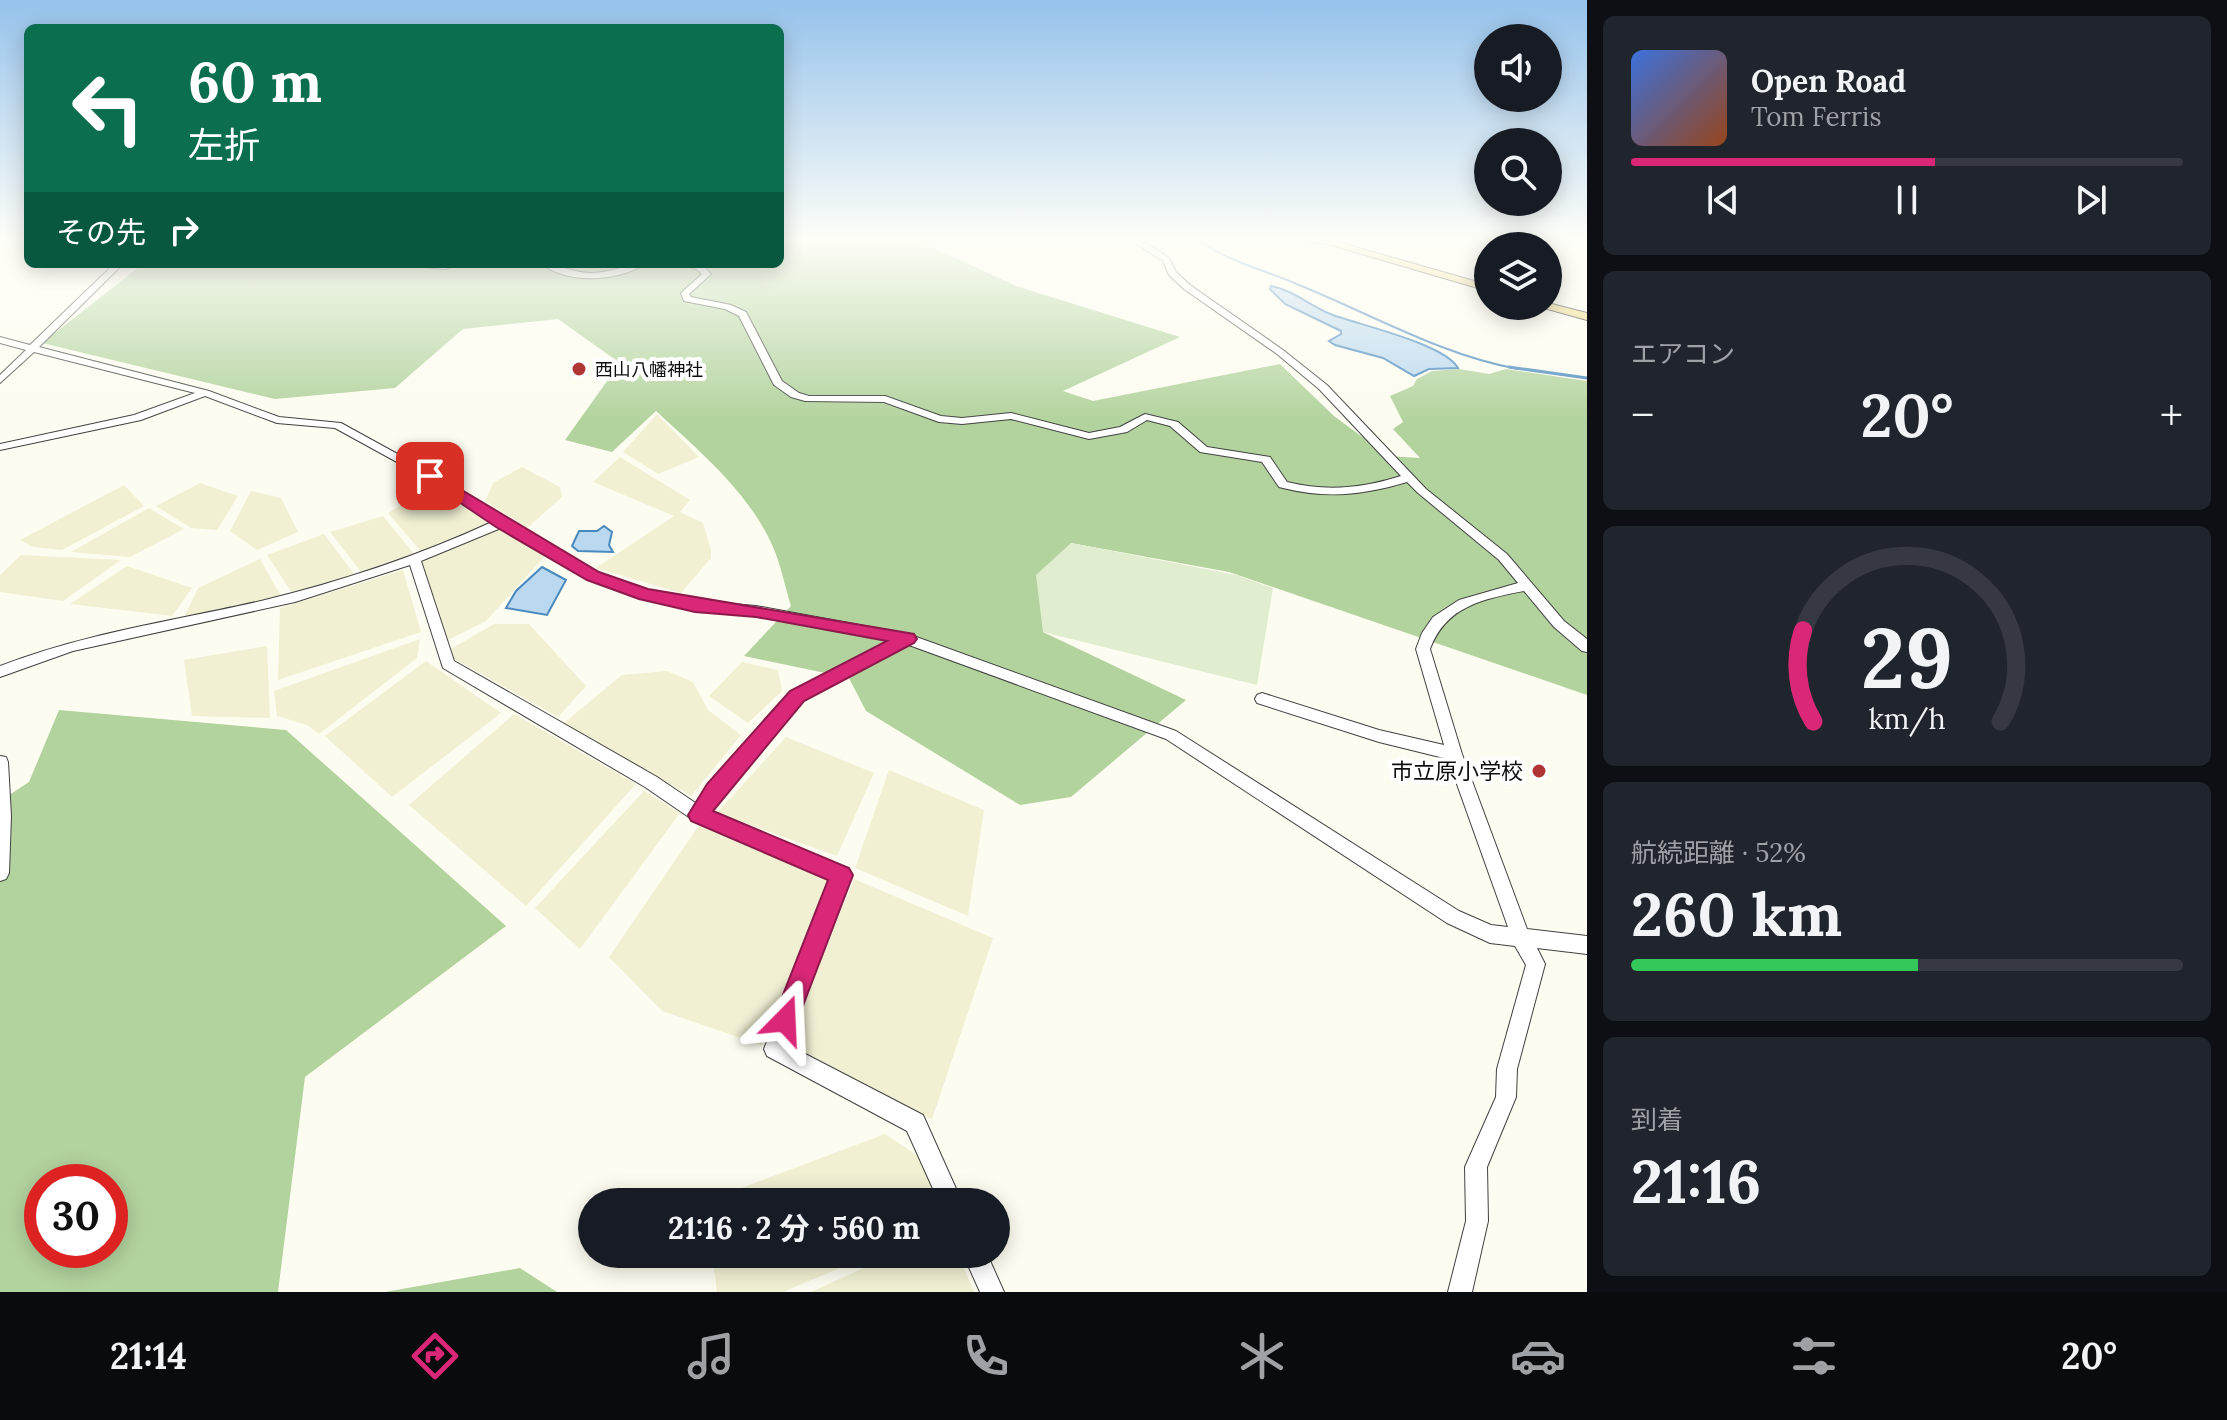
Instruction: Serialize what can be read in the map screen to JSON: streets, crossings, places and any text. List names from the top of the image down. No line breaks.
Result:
{"places":["西山八幡神社","市立原小学校"],"page":{"turn":["60 m","左折"],"song":["Open Road","Tom Ferris"],"then":"その先","tile":["エアコン",["航続距離 · 52%","260 km"],["到着","21:16"]],"heat":["−","20°","+"],"limit":"30","trip":"21:16 · 2 分 · 560 m","tabs":["21:14","20°"],"gauge":["29","km/h"]}}
